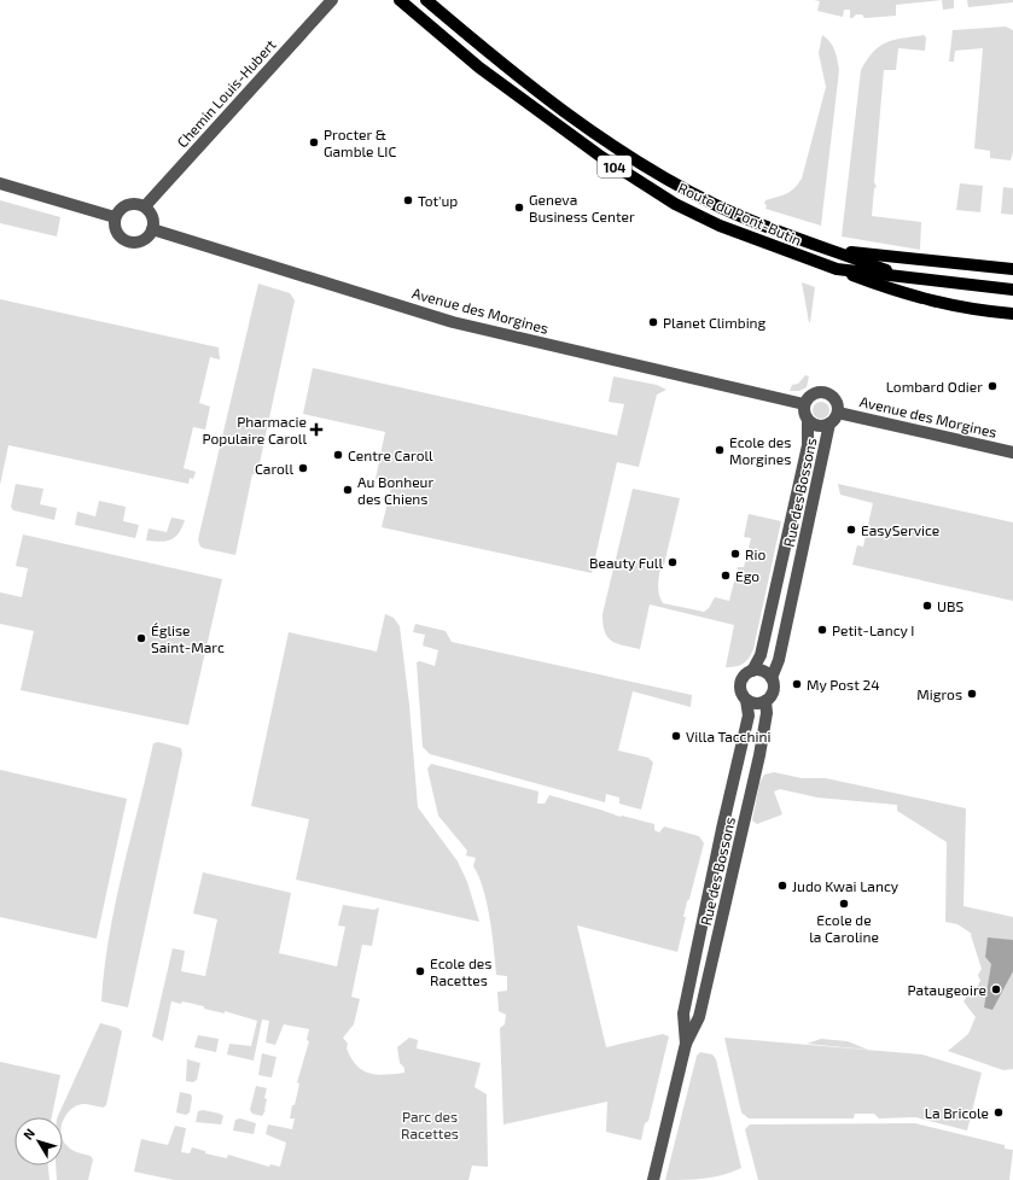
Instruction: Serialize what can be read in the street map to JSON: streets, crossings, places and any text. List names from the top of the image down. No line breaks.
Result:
{"streets":{"main road":["104","Route du Pont-Butin"],"street":["Chemin Louis-Hubert","Avenue des Morgines","Rue des Bossons"]},"crossings":[["Chemin Louis-Hubert","Avenue des Morgines"],["Avenue des Morgines","Rue des Bossons"]],"parks":["Parc des Racettes"],"places":{"other":["Procter & Gamble LIC","Tot'up","Geneva Business Center","Planet Climbing","Lombard Odier","Ecole des Morgines","Centre Caroll","Caroll","Au Bonheur des Chiens","EasyService","Rio","Beauty Full","Ego","UBS","Petit-Lancy I","Église Saint-Marc","My Post 24","Migros","Villa Tacchini","Judo Kwai Lancy","Ecole de la Caroline","Ecole des Racettes","Pataugeoire","La Bricole"],"health":["Pharmacie Populaire Caroll"]},"north":"top left"}
